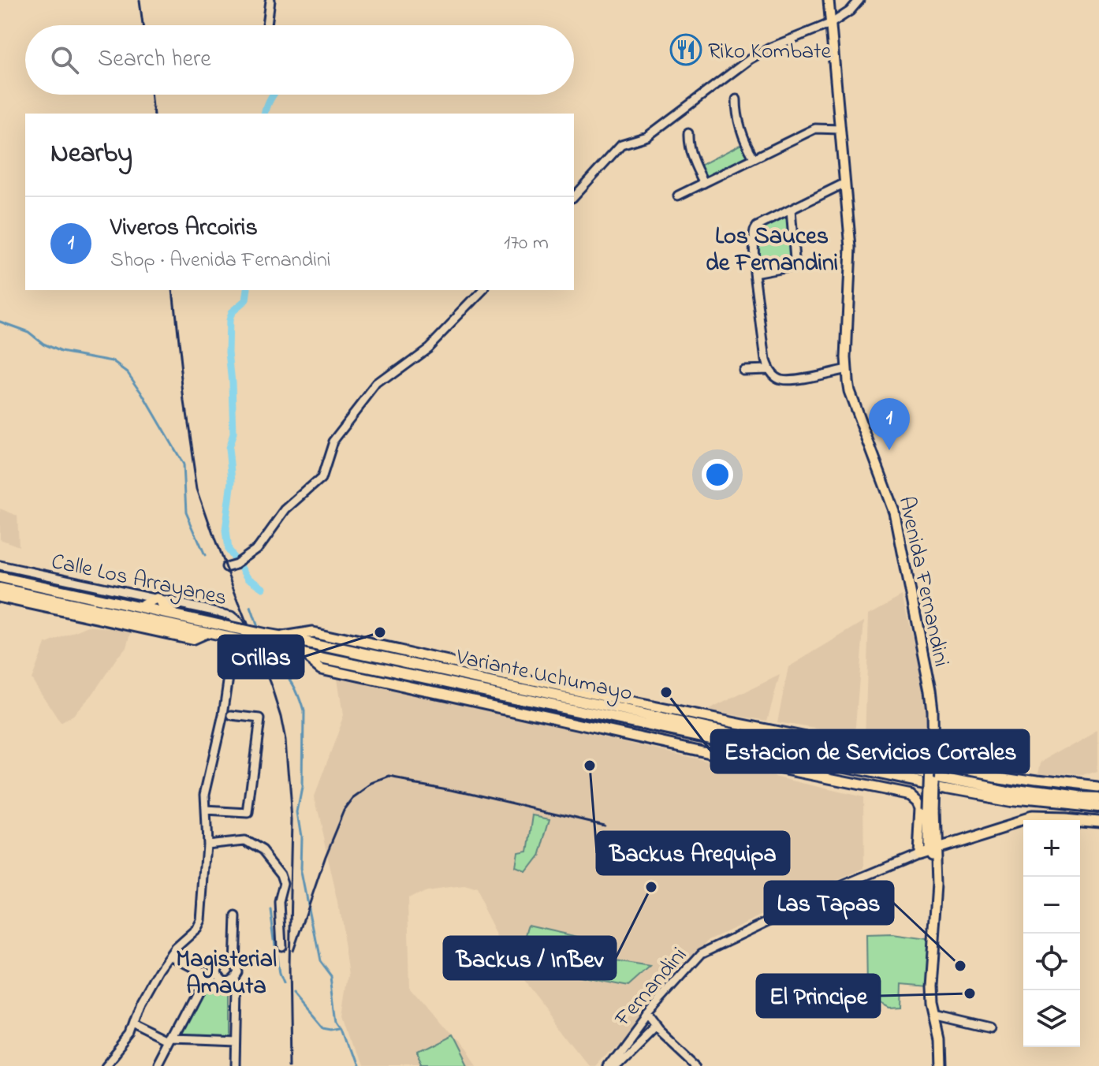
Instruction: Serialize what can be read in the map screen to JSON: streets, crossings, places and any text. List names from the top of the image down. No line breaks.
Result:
{"streets":{"highway":["Variante Uchumayo"],"main road":["Avenida Fernandini","Fernandini"],"street":["Calle Los Arrayanes"]},"crossings":[["Avenida Fernandini","Variante Uchumayo"],["Avenida Fernandini","Fernandini"],["Variante Uchumayo","Fernandini"]],"districts":["Los Sauces de Fernandini","Magisterial Amauta"],"places":{"restaurant":["Riko Kombate"],"other":["Orillas","Estacion de Servicios Corrales","Backus Arequipa","Backus / InBev","Las Tapas","El Principe"]},"page":{"search":"Search here","heading":"Nearby","list":[{"mark":"1","name":"Viveros Arcoiris","note":"Shop · Avenida Fernandini","value":"170 m"}],"pins":"1","map_buttons":["+","−"]}}
